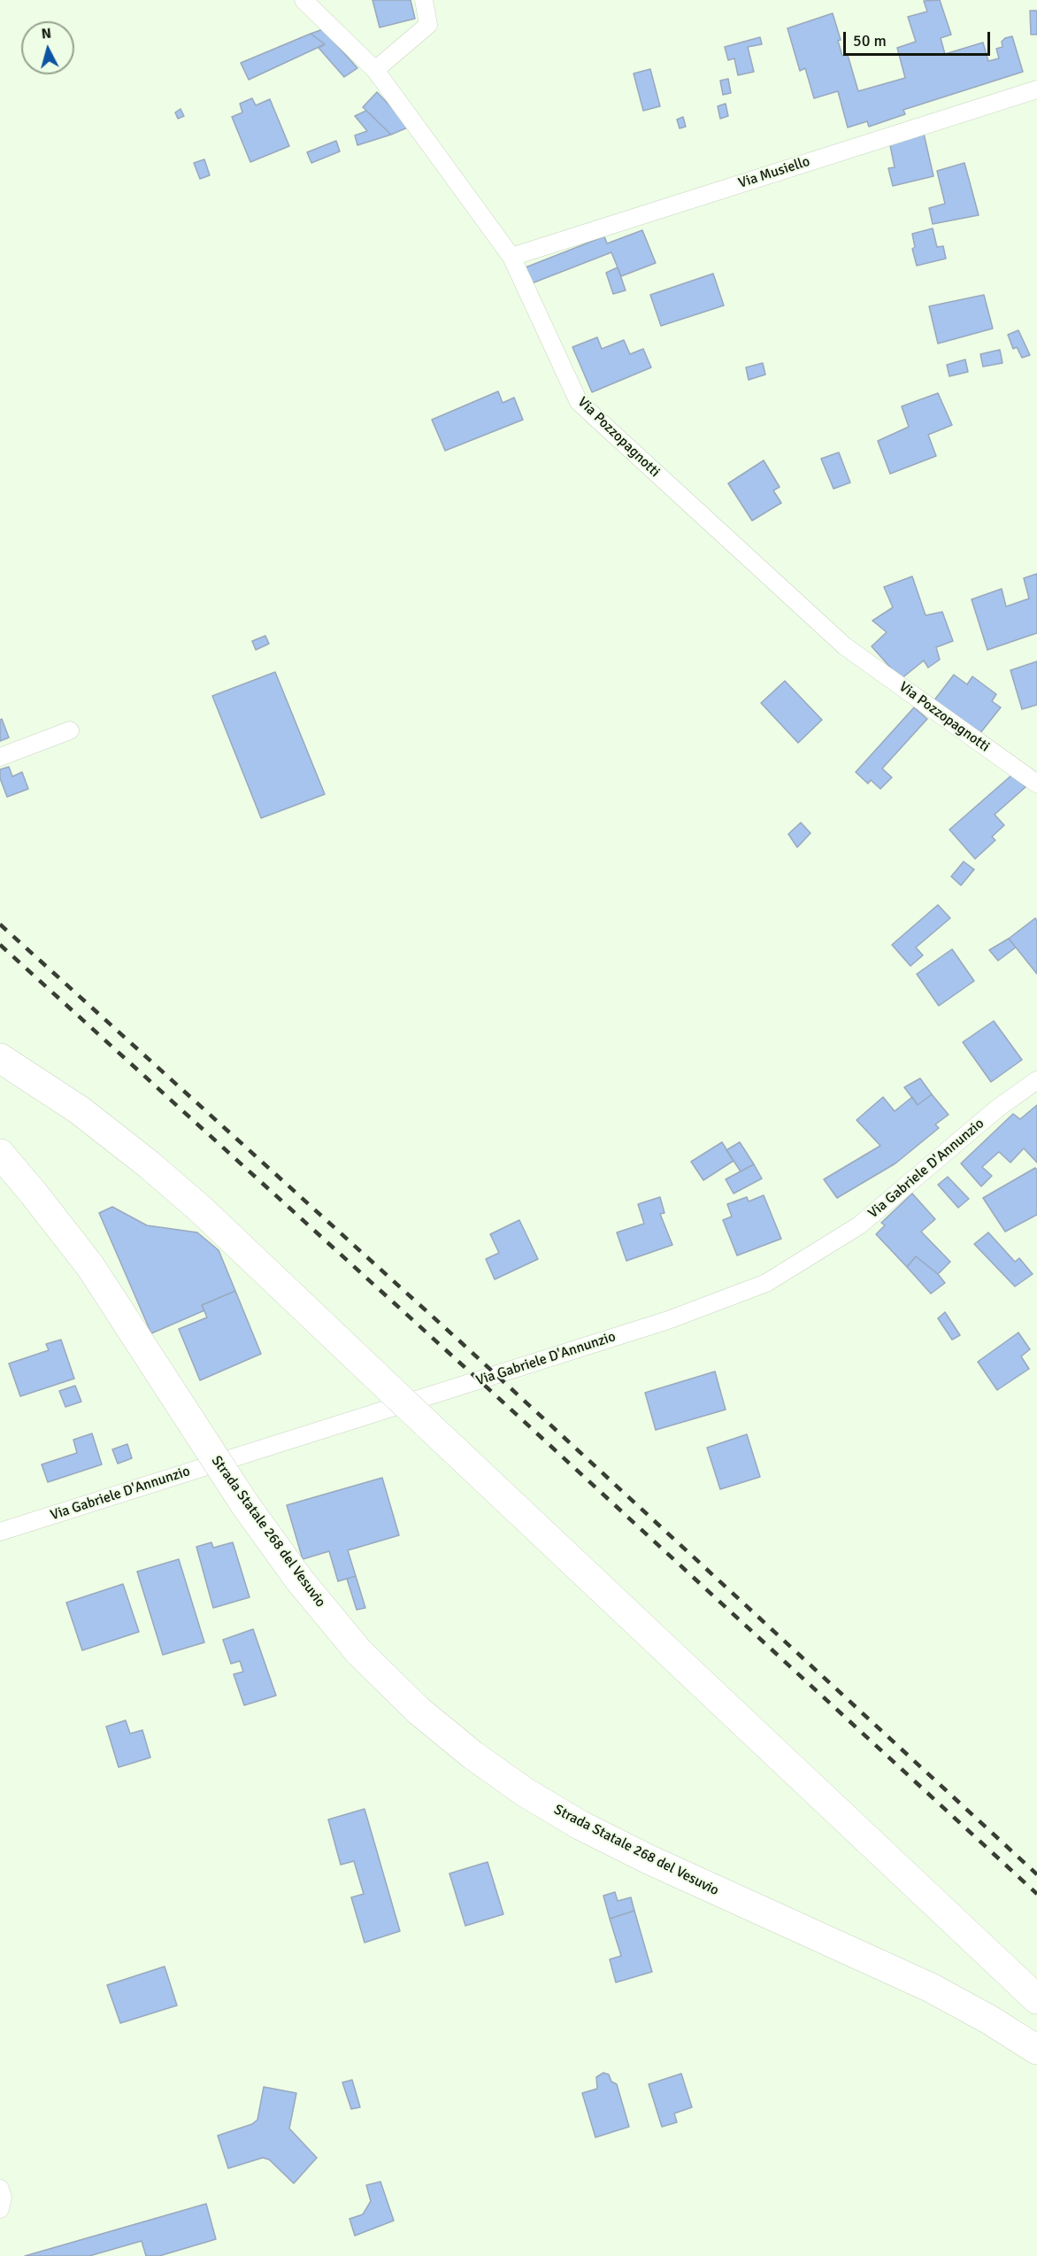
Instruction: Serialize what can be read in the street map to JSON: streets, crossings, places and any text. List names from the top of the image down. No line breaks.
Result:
{"streets":{"highway":["Strada Statale 268 del Vesuvio"],"street":["Via Musiello","Via Pozzopagnotti","Via Gabriele D'Annunzio"]},"crossings":[["Via Musiello","Via Pozzopagnotti"]],"scale_bar":"50 m","north":"top"}
